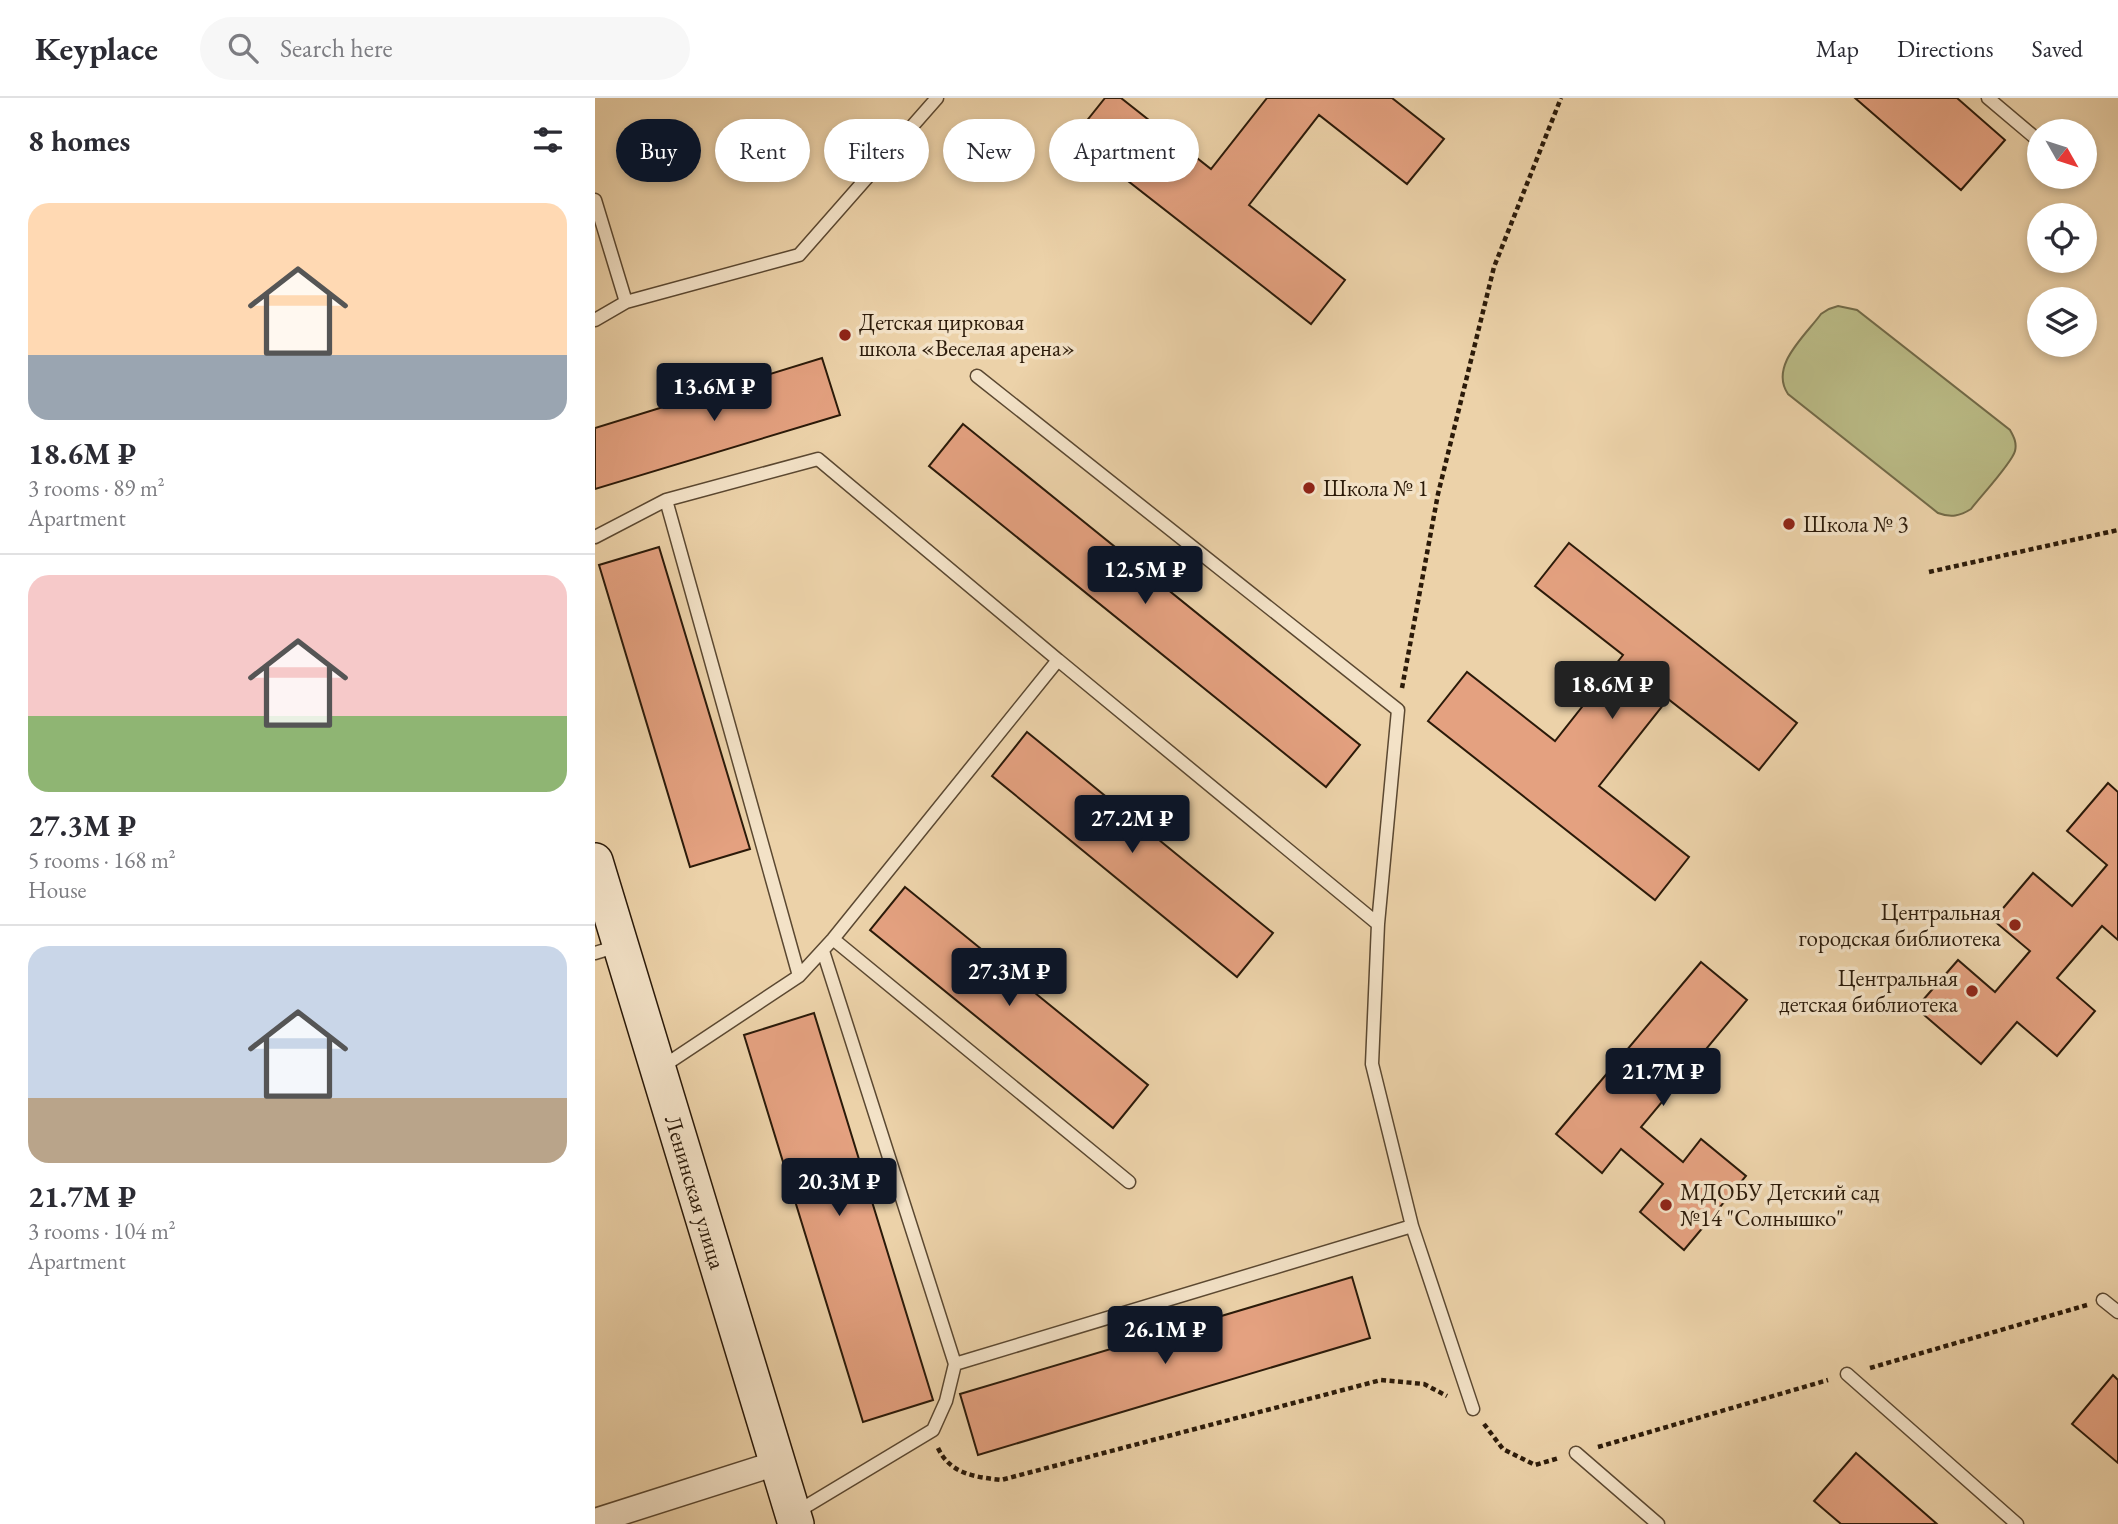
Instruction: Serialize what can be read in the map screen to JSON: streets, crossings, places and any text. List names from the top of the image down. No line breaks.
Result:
{"streets":{"main road":["Ленинская улица"]},"places":["Детская цирковая школа «Веселая арена»","Школа № 1","Школа № 3","Центральная городская библиотека","Центральная детская библиотека","МДОБУ Детский сад №14 \"Солнышко\""],"north":"bottom right","page":{"header":"Keyplace","search":"Search here","nav":["Map","Directions","Saved"],"heading":"8 homes","chip":["Buy","Rent","Filters","New","Apartment"],"list":[{"name":"18.6M ₽","note":"3 rooms · 89 m² · Apartment"},{"name":"27.3M ₽","note":"5 rooms · 168 m² · House"},{"name":"21.7M ₽","note":"3 rooms · 104 m² · Apartment"}],"price":["13.6M ₽","12.5M ₽","18.6M ₽","27.2M ₽","27.3M ₽","21.7M ₽","20.3M ₽","26.1M ₽"]}}
